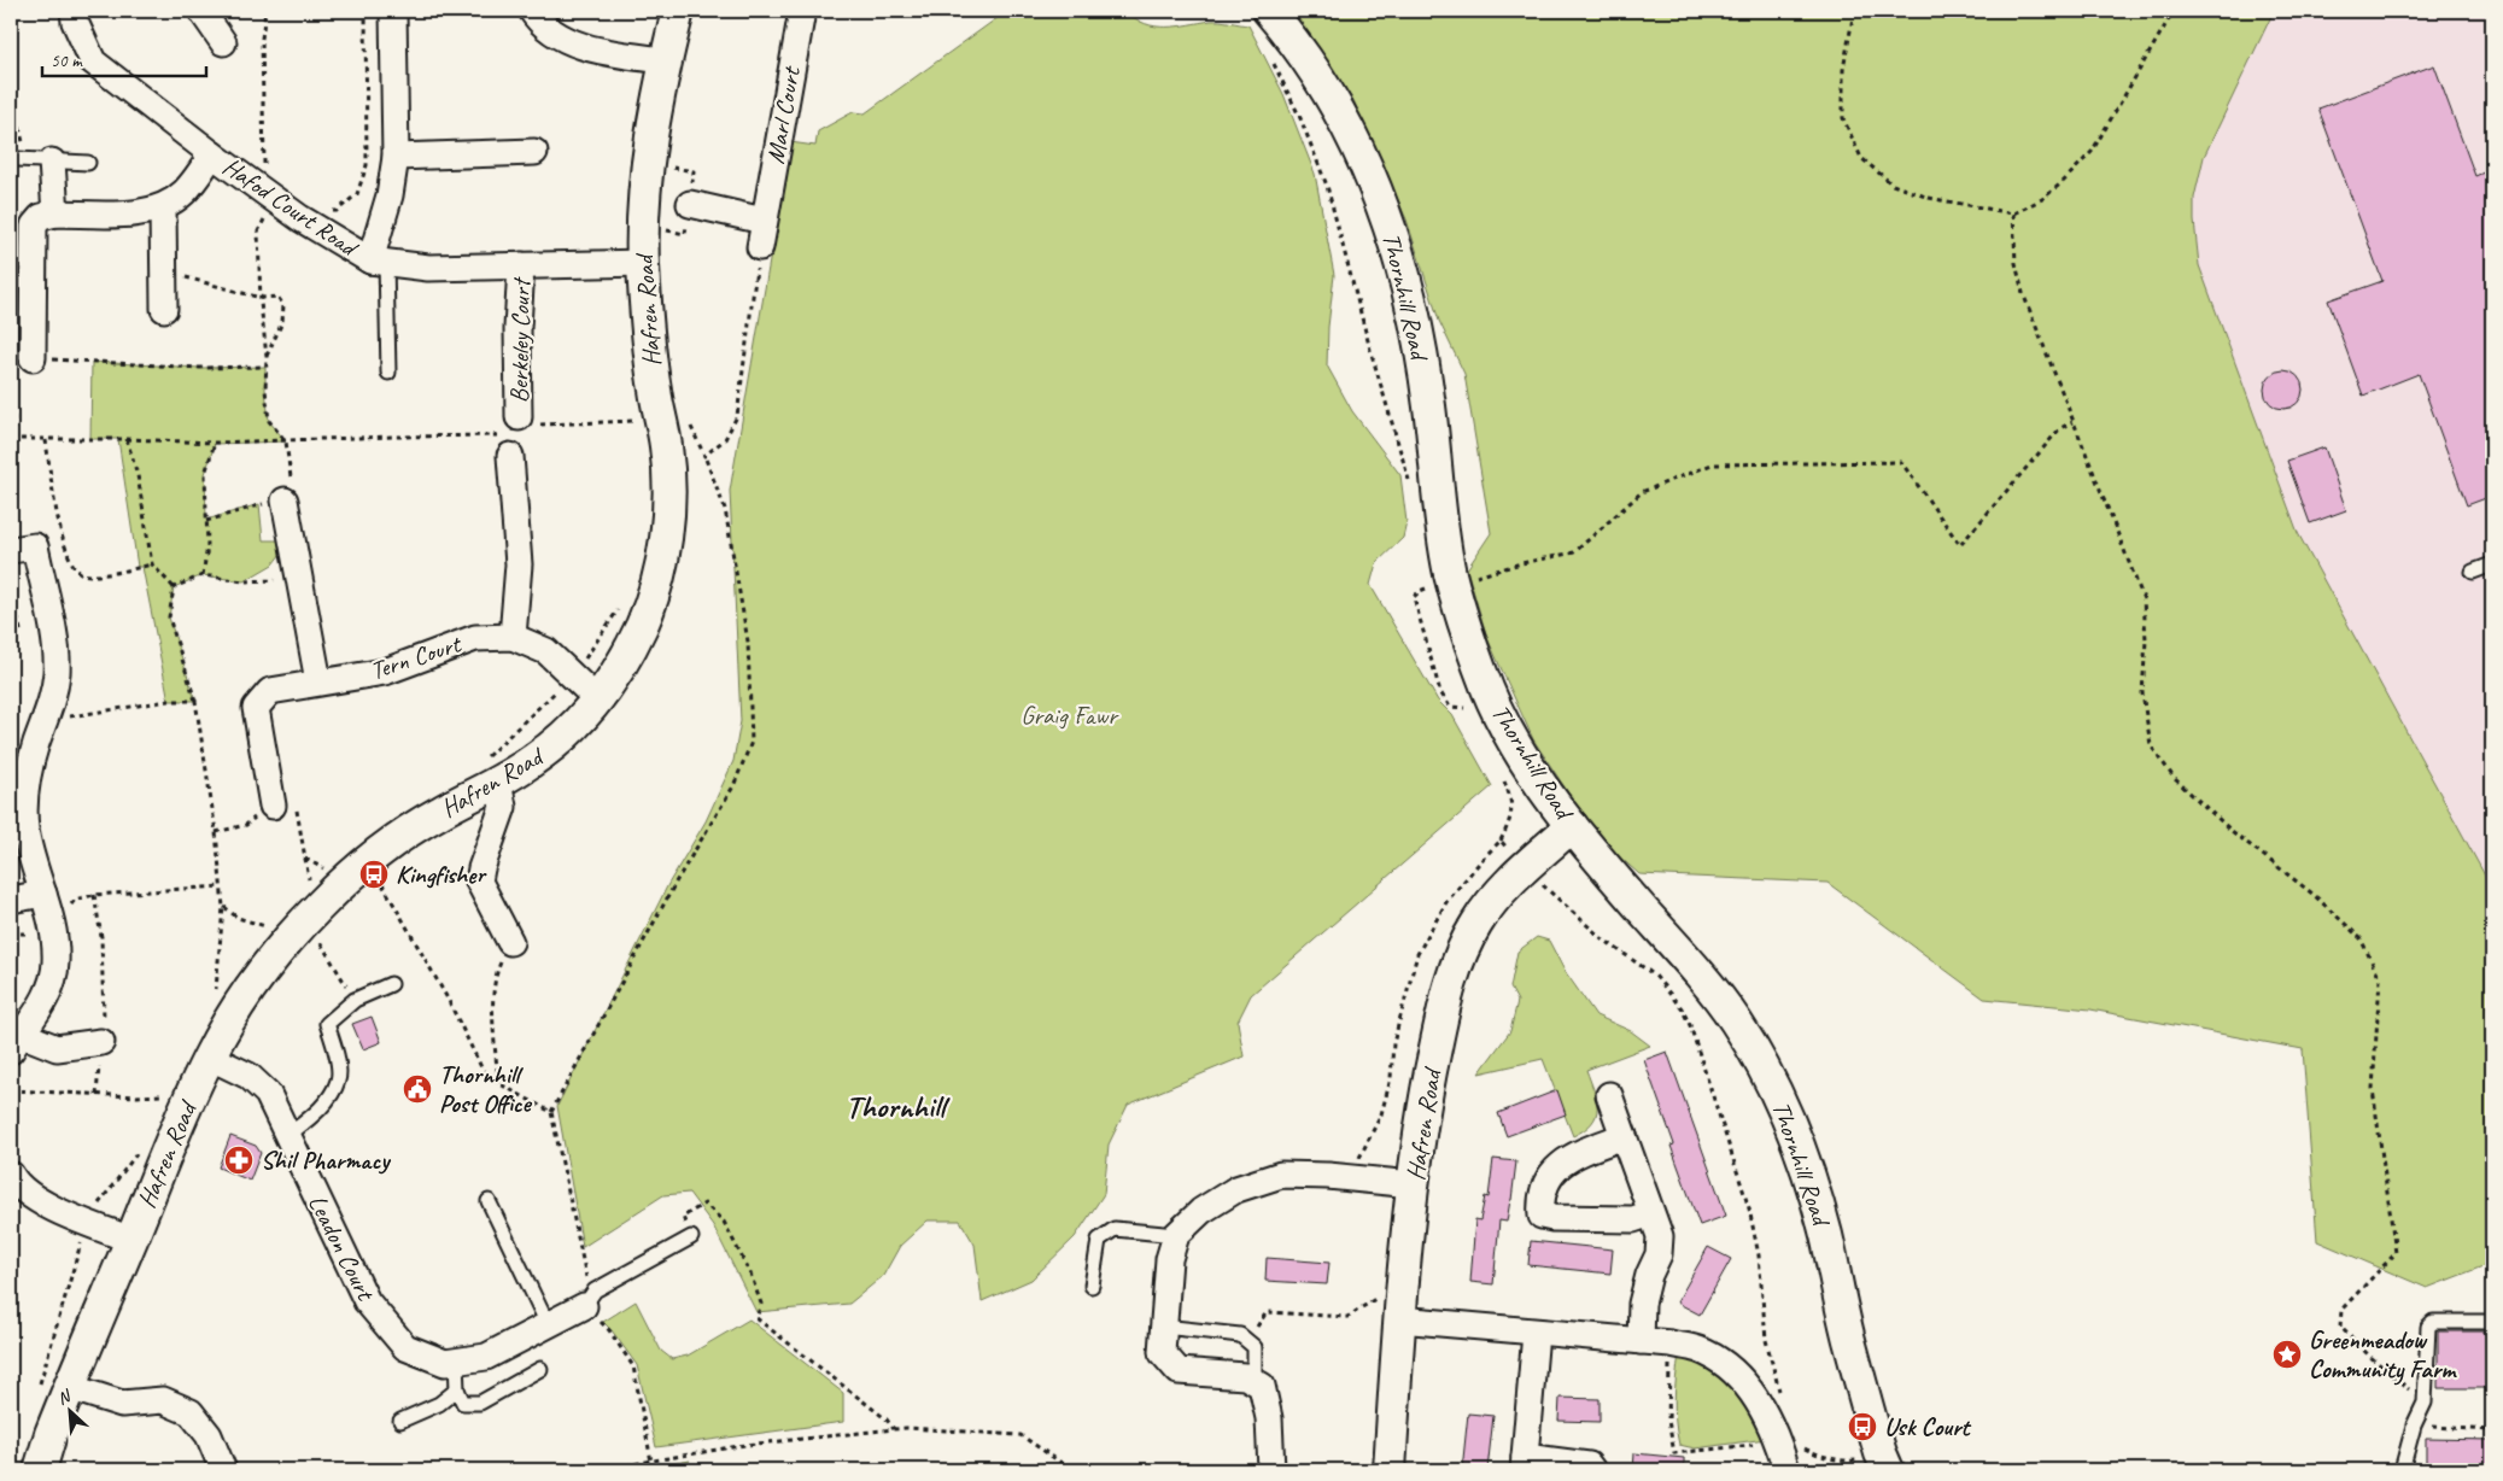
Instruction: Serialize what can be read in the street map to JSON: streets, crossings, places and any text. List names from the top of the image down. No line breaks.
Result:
{"streets":{"street":["Marl Court","Hafod Court Road","Thornhill Road","Hafren Road","Berkeley Court","Tern Court","Leadon Court"]},"crossings":[["Hafod Court Road","Hafren Road"],["Hafod Court Road","Berkeley Court"],["Thornhill Road","Hafren Road"],["Hafren Road","Tern Court"],["Hafren Road","Leadon Court"]],"districts":["Thornhill"],"parks":["Graig Fawr"],"places":{"bus stop":["Kingfisher","Usk Court"],"public building":["Thornhill Post Office"],"pharmacy":["Shil Pharmacy"],"place":["Greenmeadow Community Farm"]},"scale_bar":"50 m","north":"top left"}
